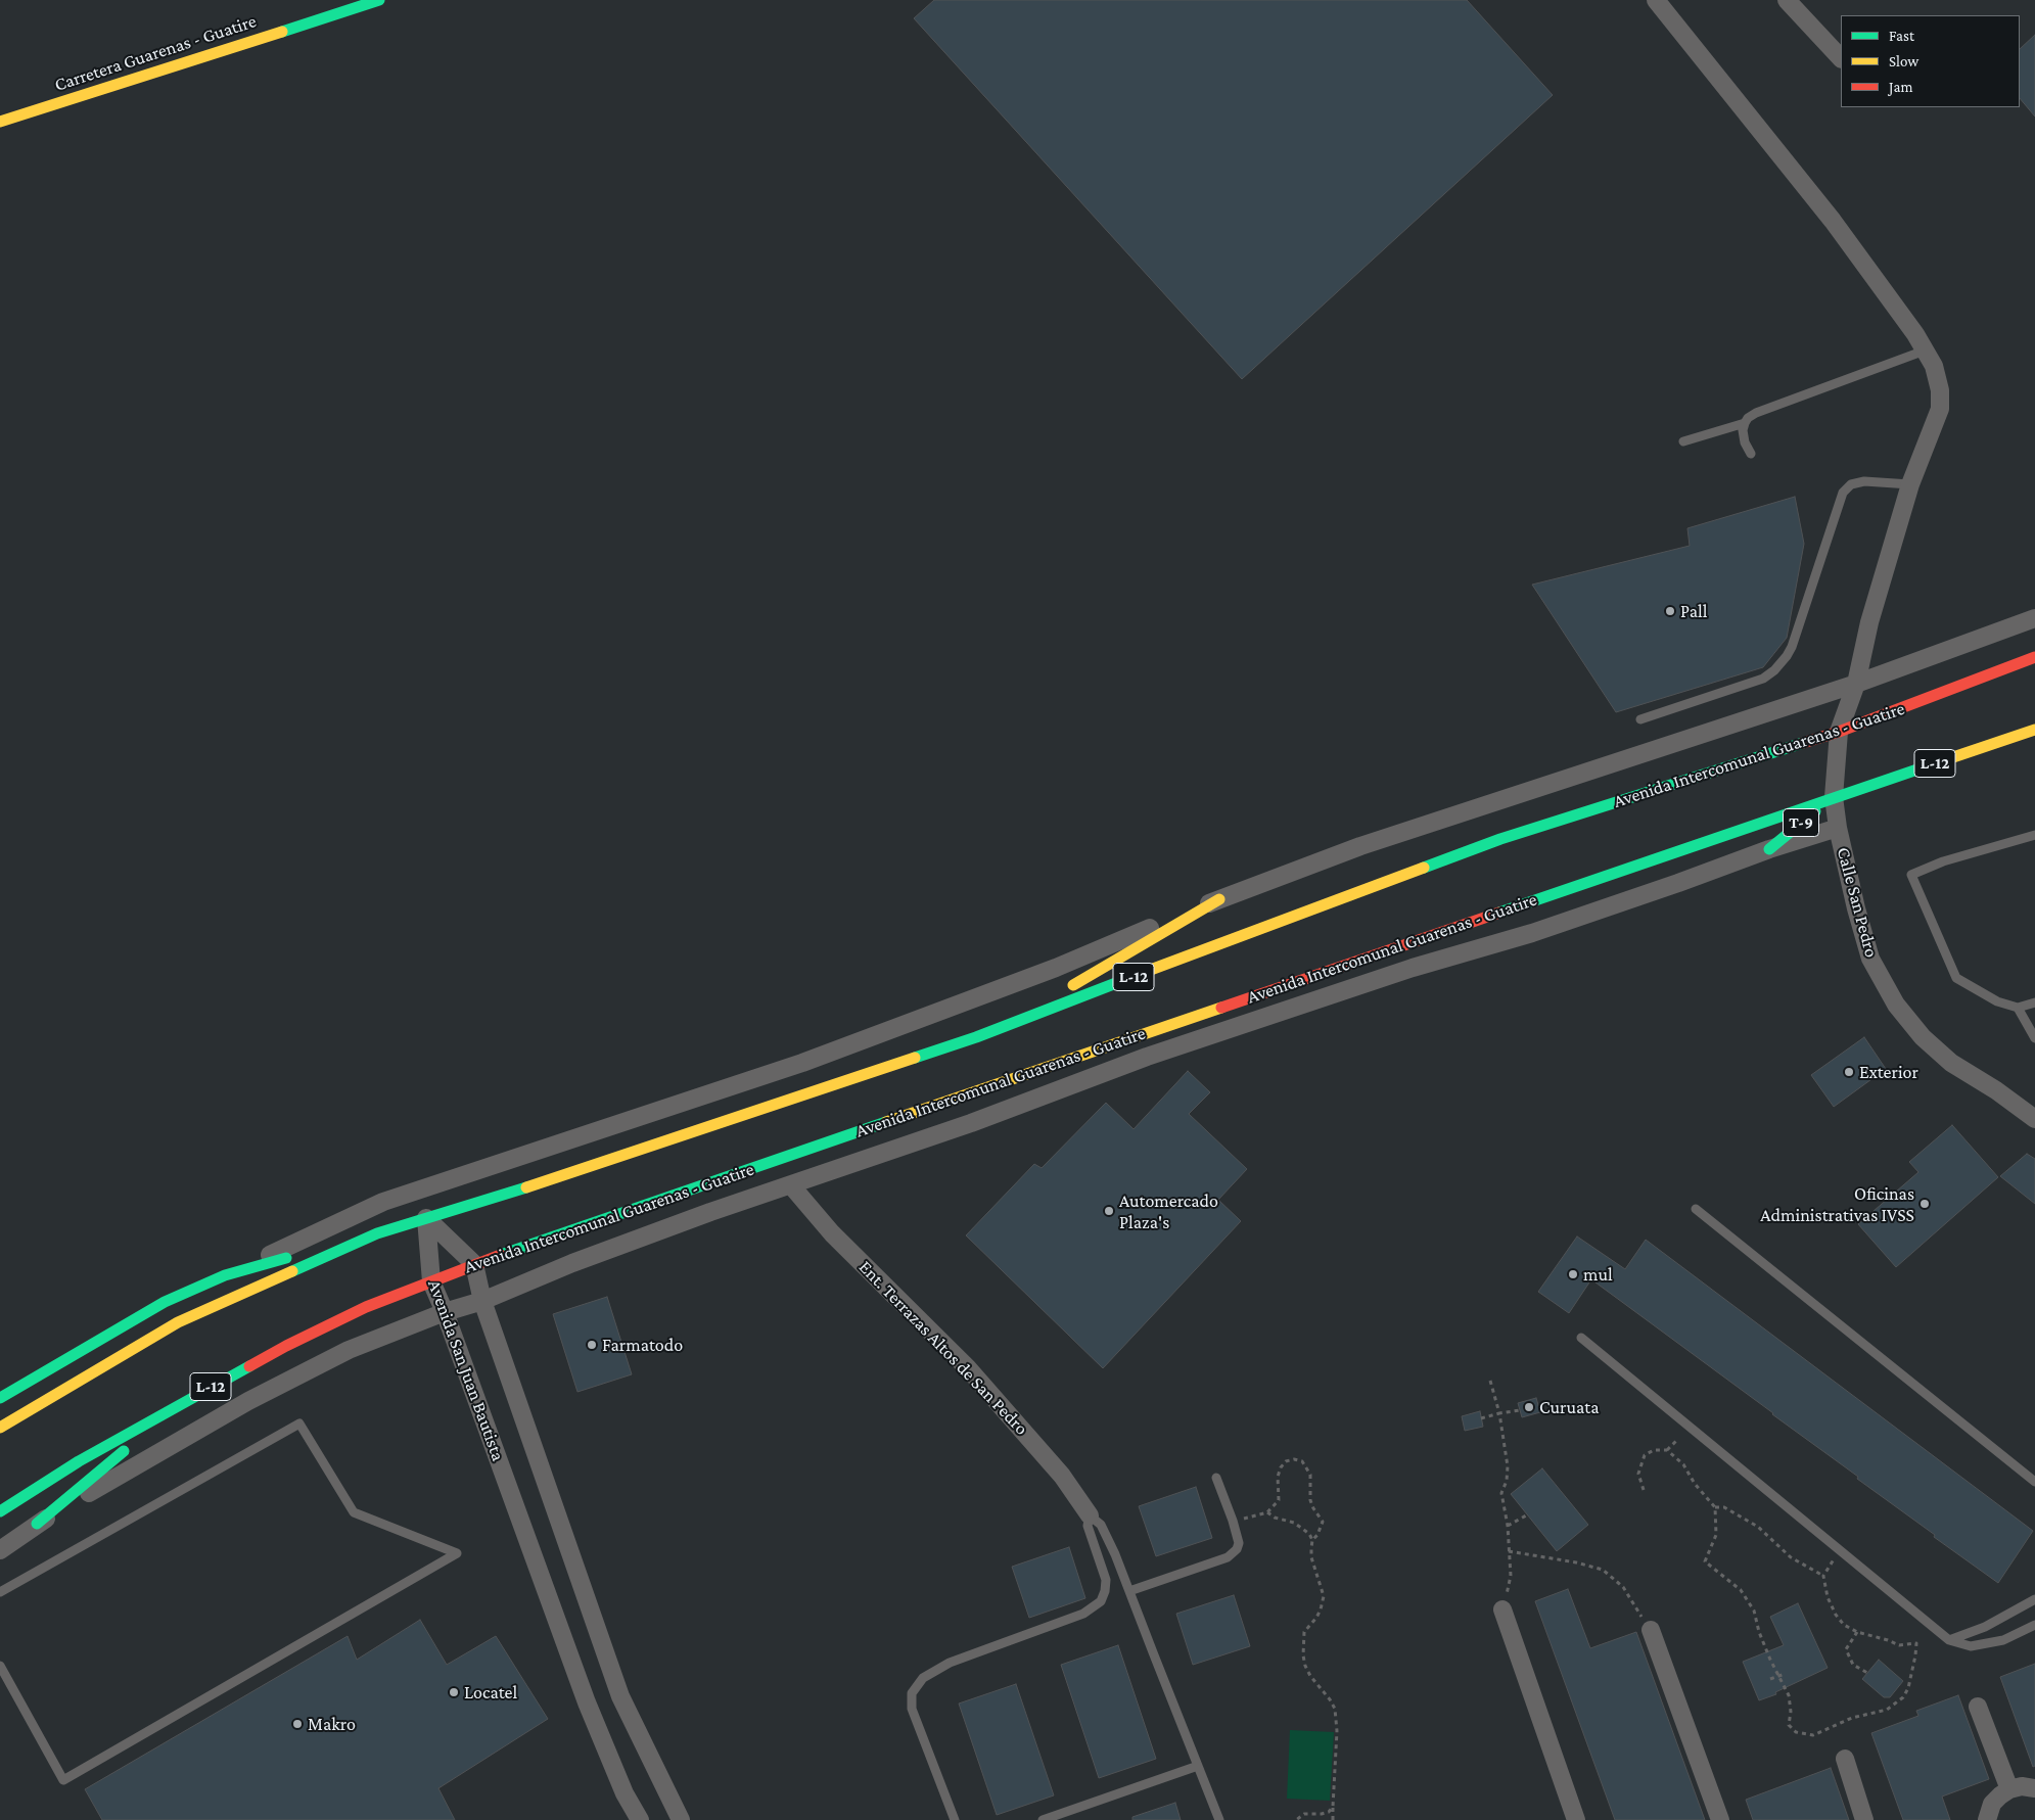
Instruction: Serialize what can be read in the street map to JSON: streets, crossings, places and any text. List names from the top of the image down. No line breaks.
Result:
{"streets":{"main road":["Carretera Guarenas - Guatire","Avenida Intercomunal Guarenas - Guatire","L-12","T-9"],"street":["Calle San Pedro","Ent. Terrazas Altos de San Pedro","Avenida San Juan Bautista"]},"crossings":[["Avenida Intercomunal Guarenas - Guatire","T-9"],["Avenida Intercomunal Guarenas - Guatire","Calle San Pedro"],["Avenida Intercomunal Guarenas - Guatire","Ent. Terrazas Altos de San Pedro"],["Avenida Intercomunal Guarenas - Guatire","Avenida San Juan Bautista"],["T-9","Calle San Pedro"]],"places":["Pall","Exterior","Oficinas Administrativas IVSS","Automercado Plaza's","mul","Farmatodo","Curuata","Locatel","Makro"],"legend":["Fast","Slow","Jam"]}
